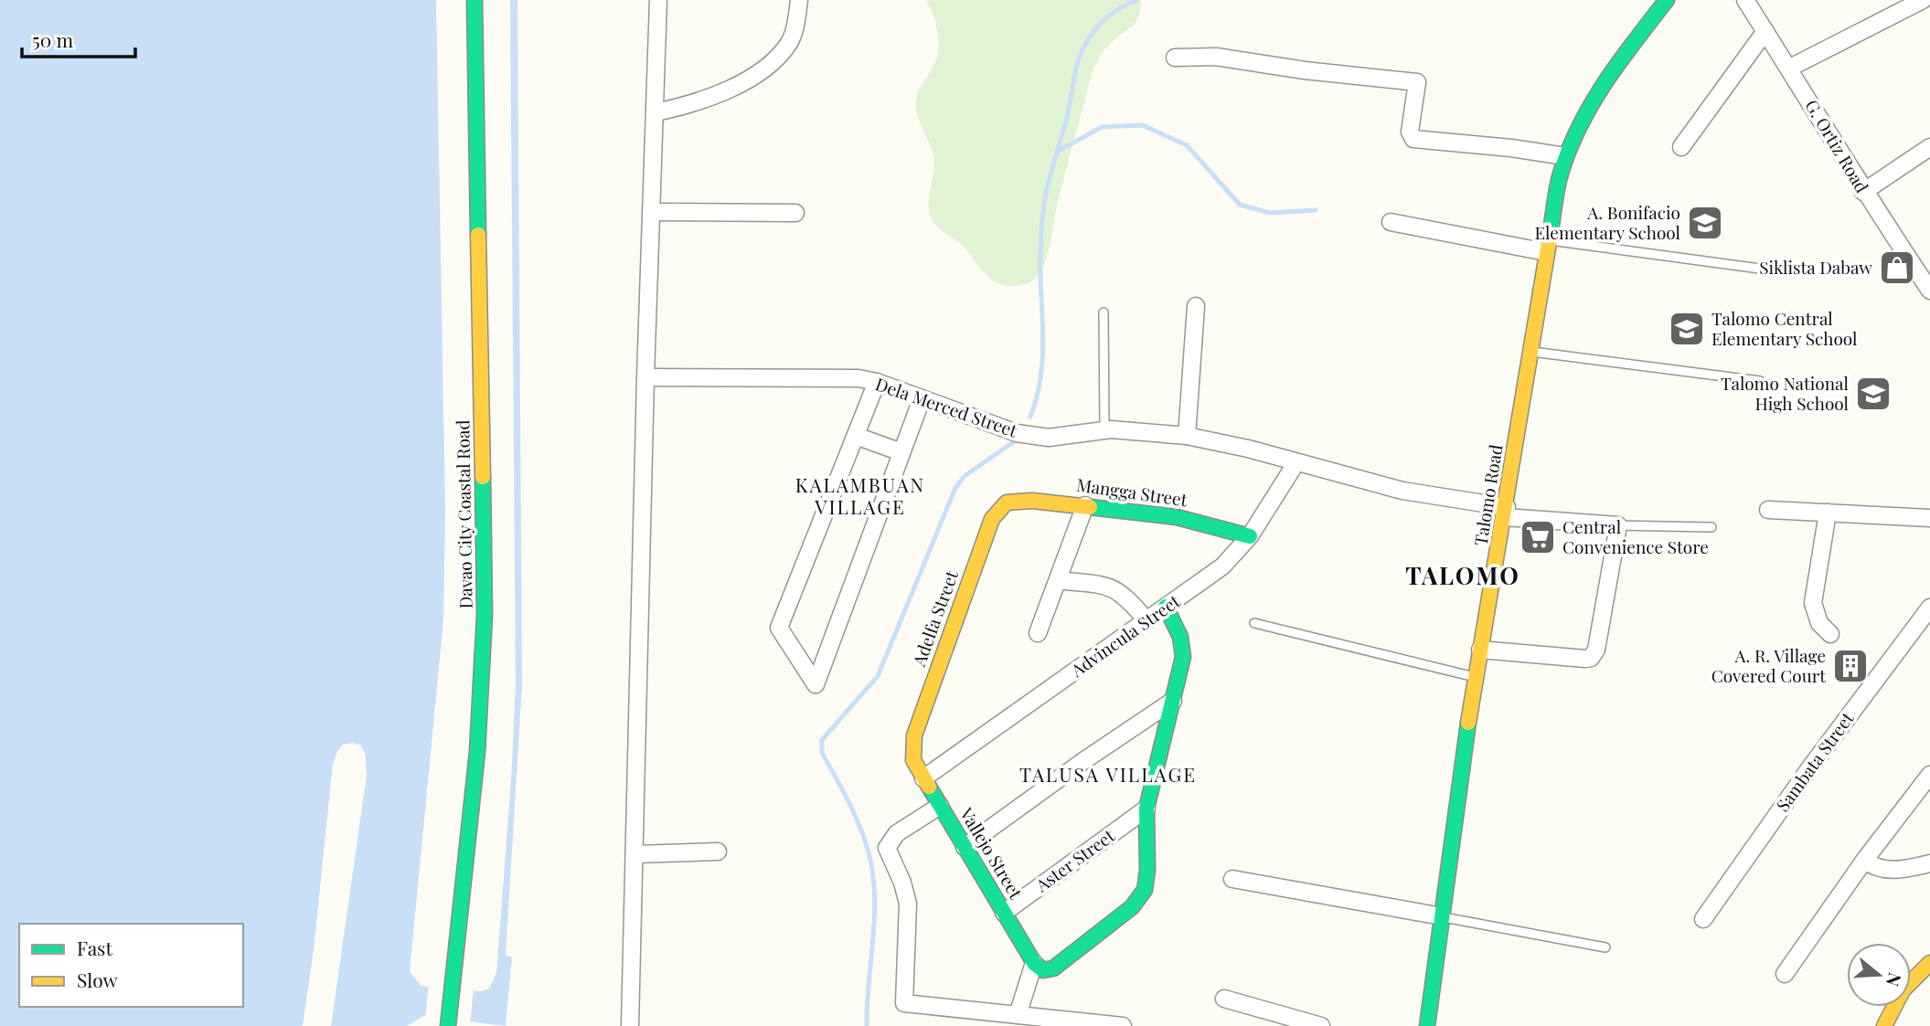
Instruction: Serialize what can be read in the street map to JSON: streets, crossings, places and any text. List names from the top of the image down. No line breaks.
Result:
{"streets":{"street":["G. Ortiz Road","Dela Merced Street","Mangga Street","Talomo Road","Davao City Coastal Road","Adelfa Street","Advincula Street","Sambata Street","Vallejo Street","Aster Street"]},"crossings":[["Dela Merced Street","Talomo Road"],["Dela Merced Street","Advincula Street"],["Mangga Street","Adelfa Street"],["Mangga Street","Advincula Street"],["Adelfa Street","Vallejo Street"],["Advincula Street","Vallejo Street"],["Vallejo Street","Aster Street"]],"districts":["KALAMBUAN VILLAGE","TALOMO","TALUSA VILLAGE"],"places":{"school or university":["A. Bonifacio Elementary School","Talomo Central Elementary School","Talomo National High School"],"shop":["Siklista Dabaw"],"supermarket":["Central Convenience Store"],"building":["A. R. Village Covered Court"]},"legend":["Fast","Slow"],"scale_bar":"50 m","north":"right"}
